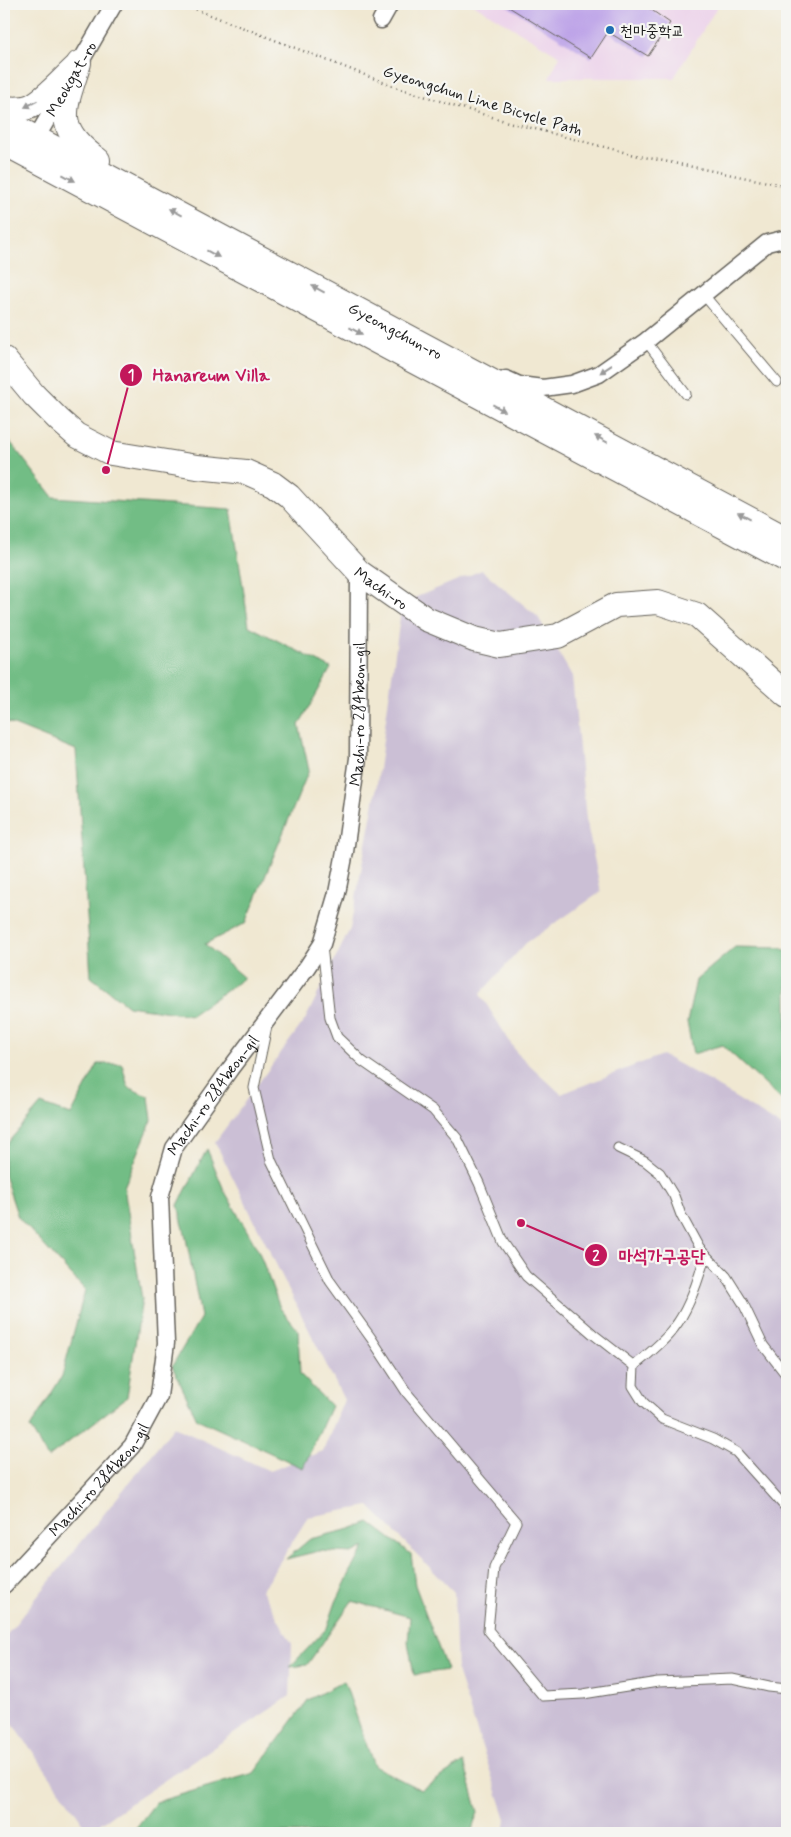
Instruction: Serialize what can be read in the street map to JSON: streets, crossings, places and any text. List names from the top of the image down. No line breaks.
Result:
{"streets":{"street":["Meokgat-ro","Gyeongchun-ro","Machi-ro","Machi-ro 284beon-gil"],"path":["Gyeongchun Line Bicycle Path"]},"crossings":[["Meokgat-ro","Gyeongchun-ro"],["Machi-ro","Machi-ro 284beon-gil"]],"places":["천마중학교","Hanareum Villa","마석가구공단"]}
